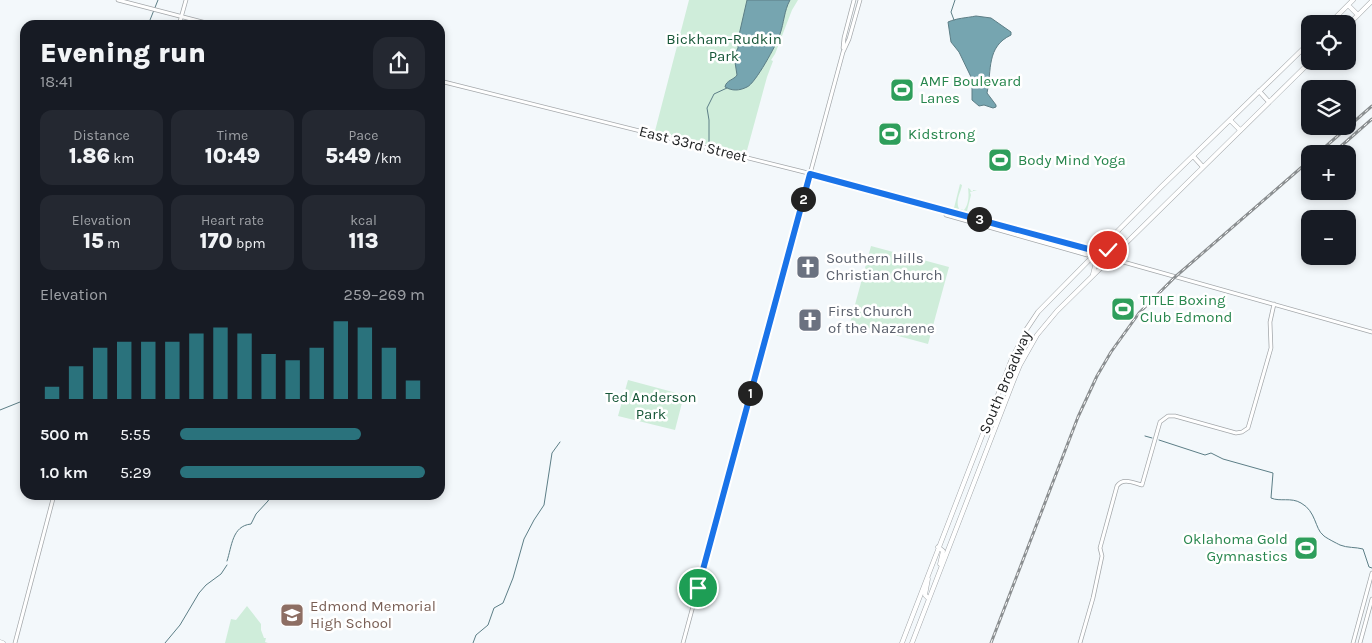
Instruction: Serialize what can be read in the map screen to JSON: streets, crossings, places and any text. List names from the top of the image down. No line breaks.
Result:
{"streets":{"main road":["East 33rd Street","South Broadway"]},"crossings":[["East 33rd Street","South Broadway"]],"parks":["Bickham-Rudkin Park","Ted Anderson Park"],"places":{"sports":["AMF Boulevard Lanes","Kidstrong","Body Mind Yoga","TITLE Boxing Club Edmond","Oklahoma Gold Gymnastics"],"church":["Southern Hills Christian Church","First Church of the Nazarene"],"school or university":["Edmond Memorial High School"]},"page":{"map_buttons":["+","−"],"heading":["Evening run","18:41"],"stats":[["Distance","1.86 km"],["Time","10:49"],["Pace","5:49 /km"],["Elevation","15 m"],["Heart rate","170 bpm"],["kcal","113"]],"pins":["2","3","1"],"chart":["Elevation","259–269 m"],"list":[{"name":"500 m","note":"5:55"},{"name":"1.0 km","note":"5:29"}]}}
